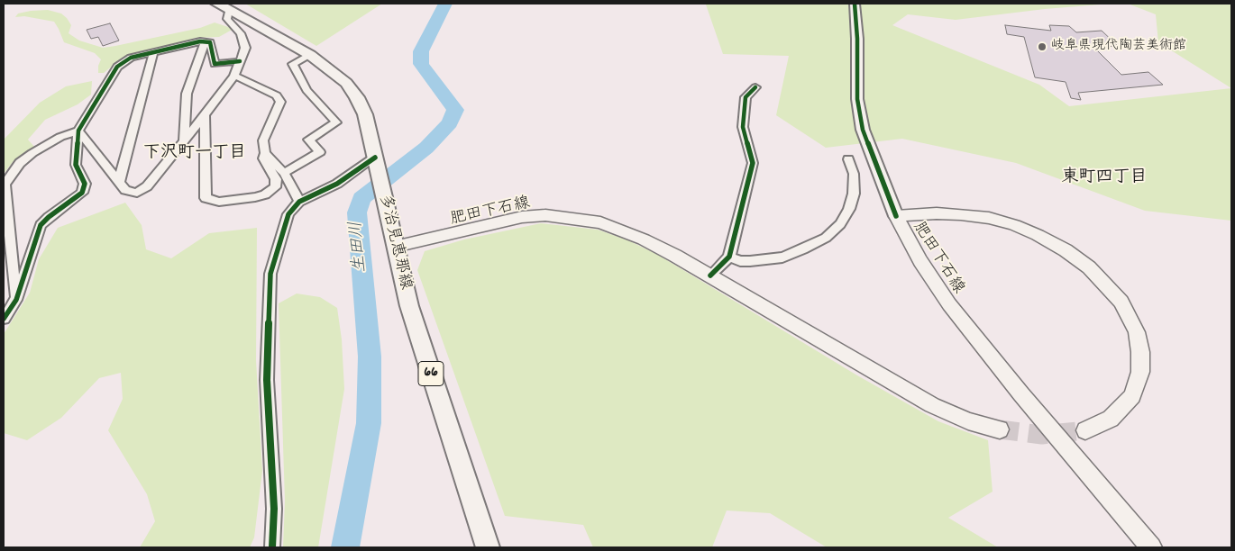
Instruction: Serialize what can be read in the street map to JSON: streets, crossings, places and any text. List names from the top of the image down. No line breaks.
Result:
{"streets":{"main road":["肥田下石線","多治見恵那線","66"]},"crossings":[["肥田下石線","多治見恵那線"]],"districts":["下沢町一丁目","東町四丁目"],"water":["生田川"],"places":["岐阜県現代陶芸美術館"]}
